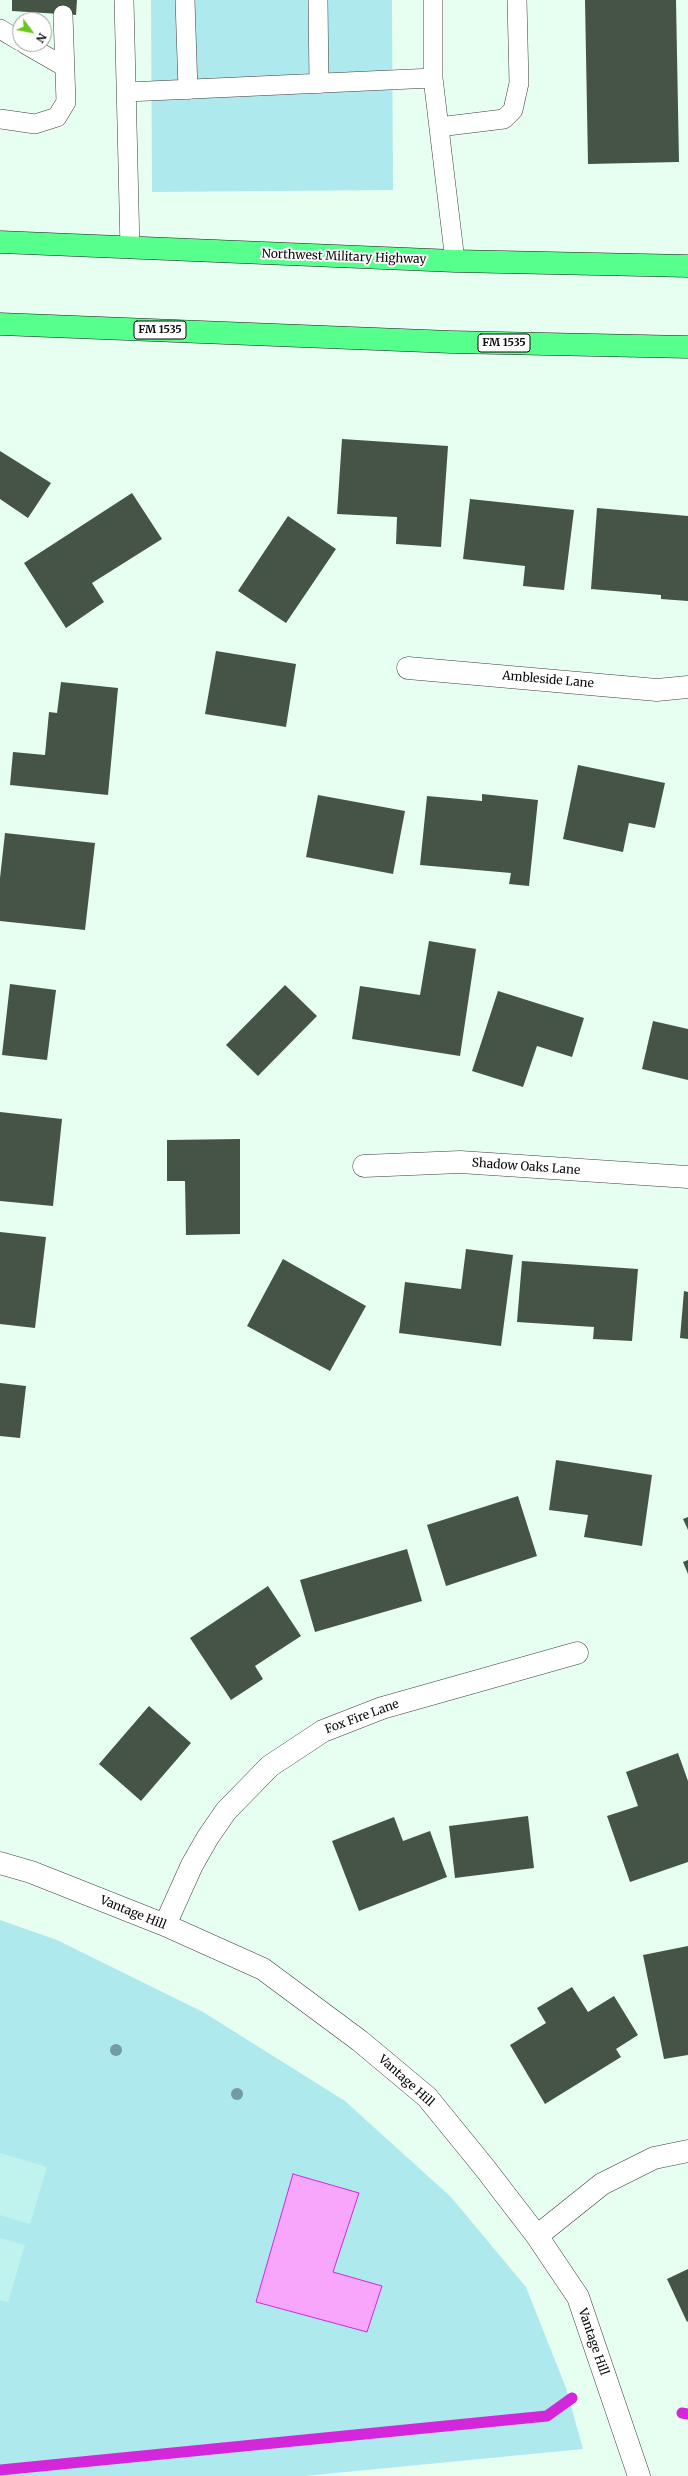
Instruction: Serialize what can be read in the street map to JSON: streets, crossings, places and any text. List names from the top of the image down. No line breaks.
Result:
{"streets":{"main road":["Northwest Military Highway","FM 1535"],"street":["Ambleside Lane","Shadow Oaks Lane","Fox Fire Lane","Vantage Hill"]},"crossings":[["Fox Fire Lane","Vantage Hill"]],"north":"bottom right"}
